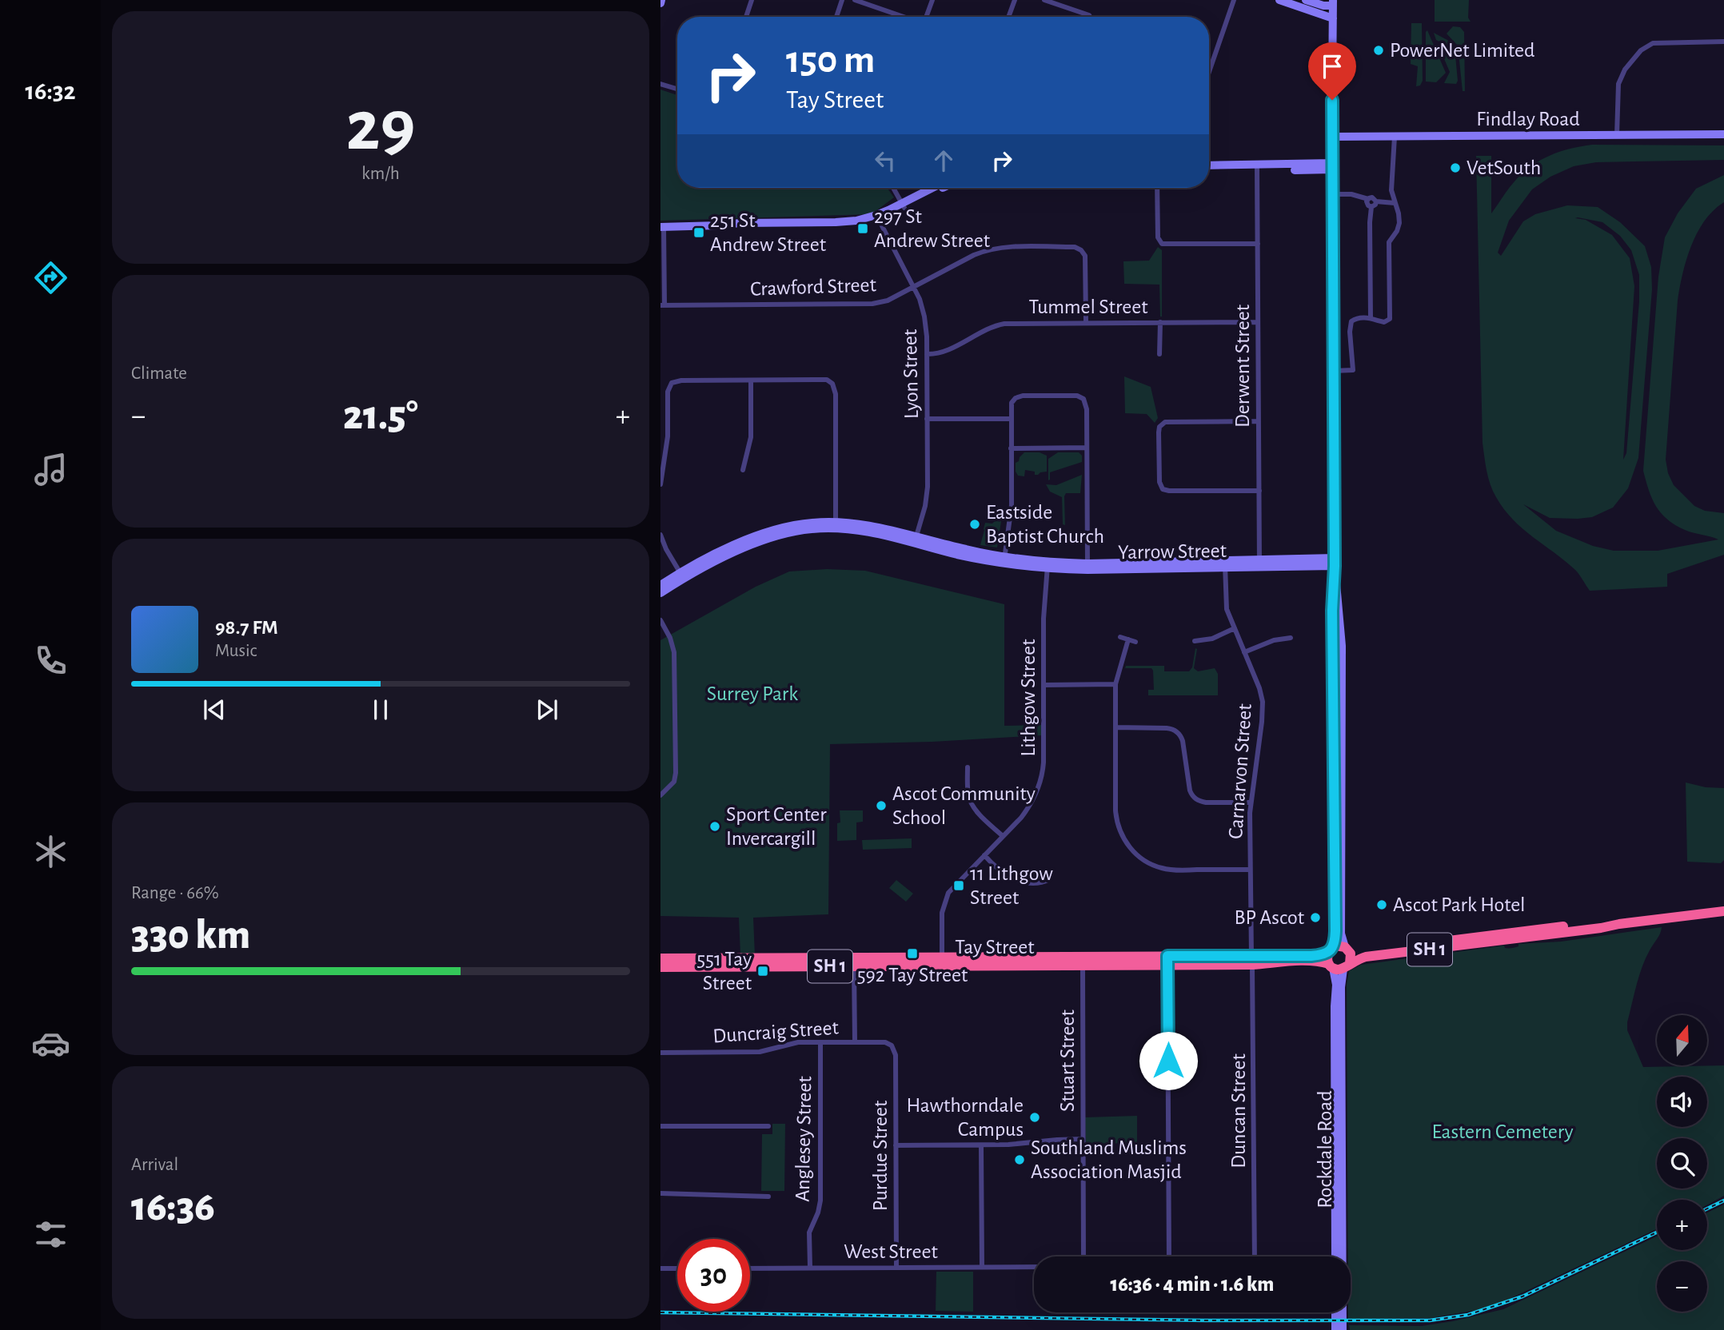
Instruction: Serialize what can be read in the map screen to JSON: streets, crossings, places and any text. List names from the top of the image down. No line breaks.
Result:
{"streets":{"highway":["Tay Street","SH 1"],"street":["Findlay Road","Crawford Street","Tummel Street","Derwent Street","Lyon Street","Yarrow Street","Lithgow Street","Carnarvon Street","Duncraig Street","Stuart Street","Duncan Street","Anglesey Street","Rockdale Road","Purdue Street","West Street"]},"crossings":[["Crawford Street","Tummel Street"],["Crawford Street","Lyon Street"],["Tummel Street","Derwent Street"],["Tummel Street","Lyon Street"],["Derwent Street","Yarrow Street"],["Lyon Street","Yarrow Street"],["Yarrow Street","Lithgow Street"],["Yarrow Street","Carnarvon Street"],["Lithgow Street","Tay Street"],["Carnarvon Street","Tay Street"],["Carnarvon Street","Duncan Street"],["Tay Street","SH 1"],["Tay Street","Stuart Street"],["Tay Street","Duncan Street"],["Tay Street","Rockdale Road"],["SH 1","Rockdale Road"],["Duncraig Street","Anglesey Street"],["Duncraig Street","Purdue Street"],["Anglesey Street","West Street"],["Purdue Street","West Street"]],"parks":["Surrey Park","Eastern Cemetery"],"places":{"other":["PowerNet Limited","VetSouth","Eastside Baptist Church","Ascot Community School","Sport Center Invercargill","Ascot Park Hotel","BP Ascot","Hawthorndale Campus","Southland Muslims Association Masjid"],"transit":["297 St Andrew Street","251 St Andrew Street","11 Lithgow Street","592 Tay Street","551 Tay Street"]},"north":"top","page":{"tabs":"16:32","tile":[["29","km/h"],"Climate",["Range · 66%","330 km"],["Arrival","16:36"]],"turn":["150 m","Tay Street"],"heat":["−","21.5°","+"],"song":["98.7 FM","Music"],"map_buttons":["+","−"],"limit":"30","trip":"16:36 · 4 min · 1.6 km"}}
